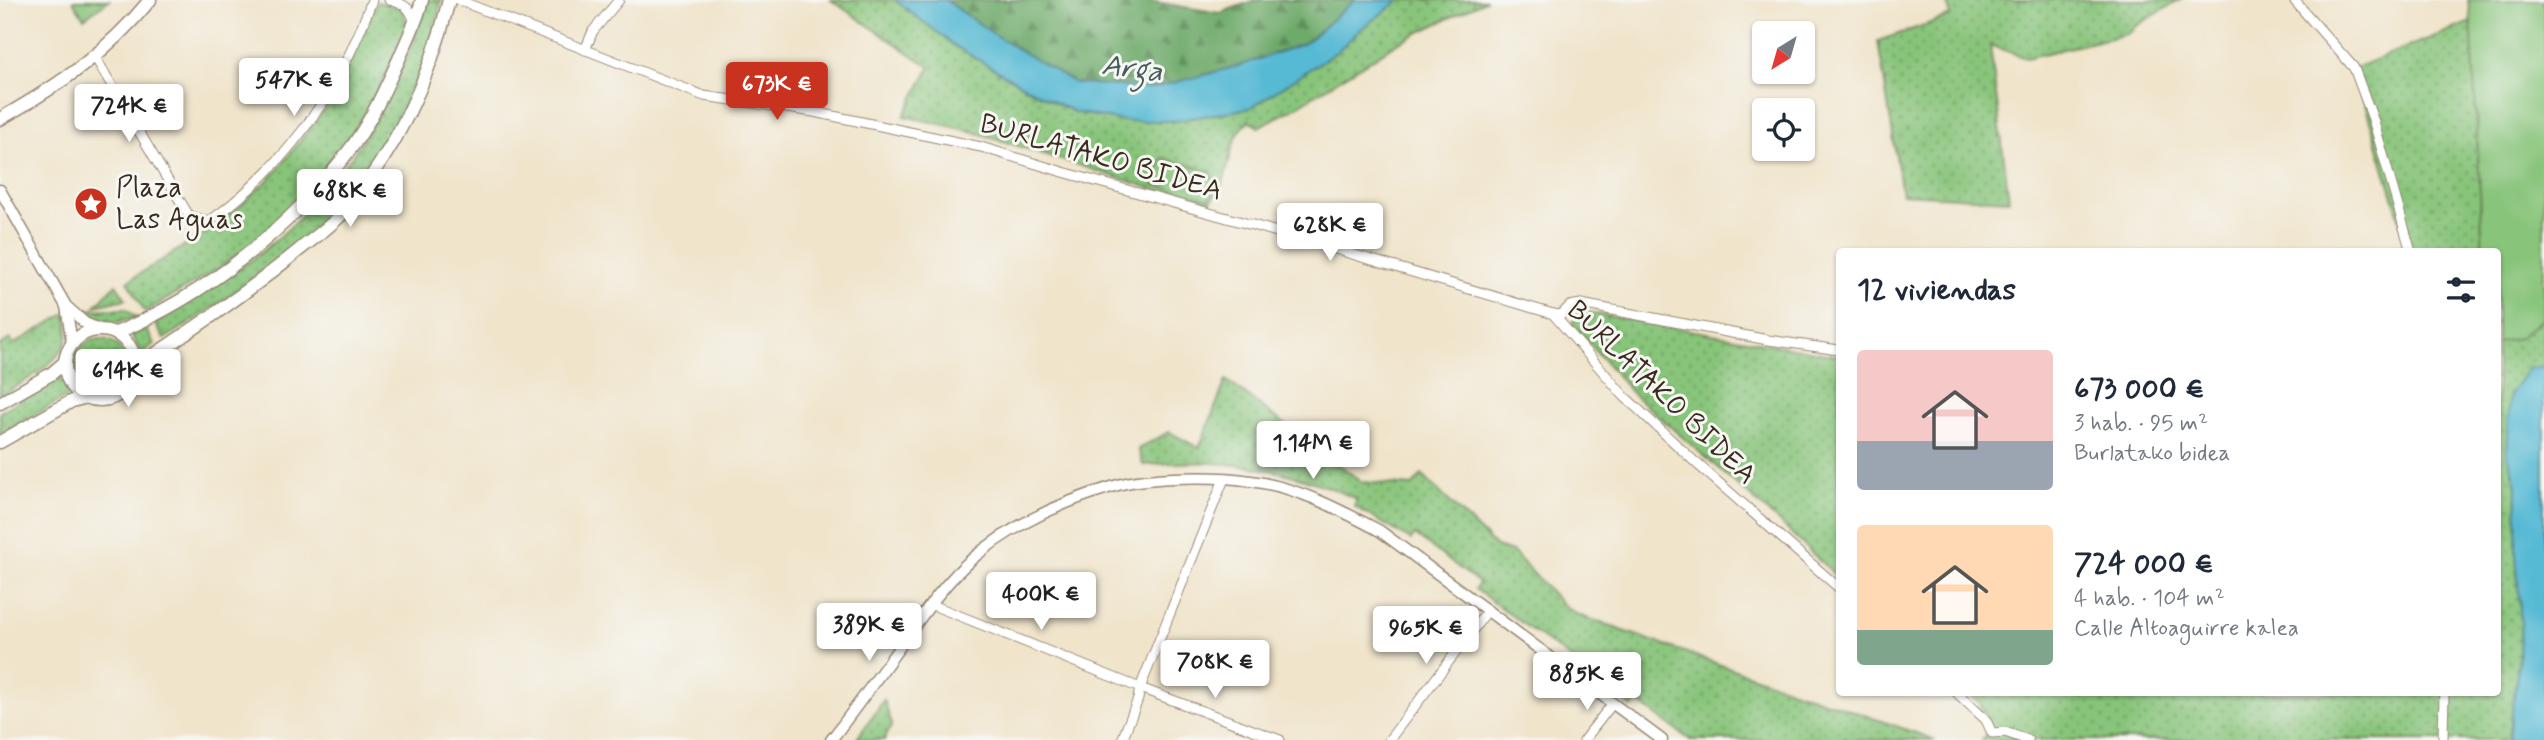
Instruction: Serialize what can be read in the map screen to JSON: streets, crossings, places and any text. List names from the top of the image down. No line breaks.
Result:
{"streets":{"street":["BURLATAKO BIDEA"]},"water":["Arga"],"places":{"place":["Plaza Las Aguas"]},"north":"bottom left","page":{"price":["547K €","673K €","724K €","688K €","628K €","614K €","1.14M €","400K €","389K €","965K €","708K €","885K €"],"heading":"12 viviendas","list":[{"name":"673 000 €","note":"3 hab. · 95 m² · Burlatako bidea"},{"name":"724 000 €","note":"4 hab. · 104 m² · Calle Altoaguirre kalea"}]}}
